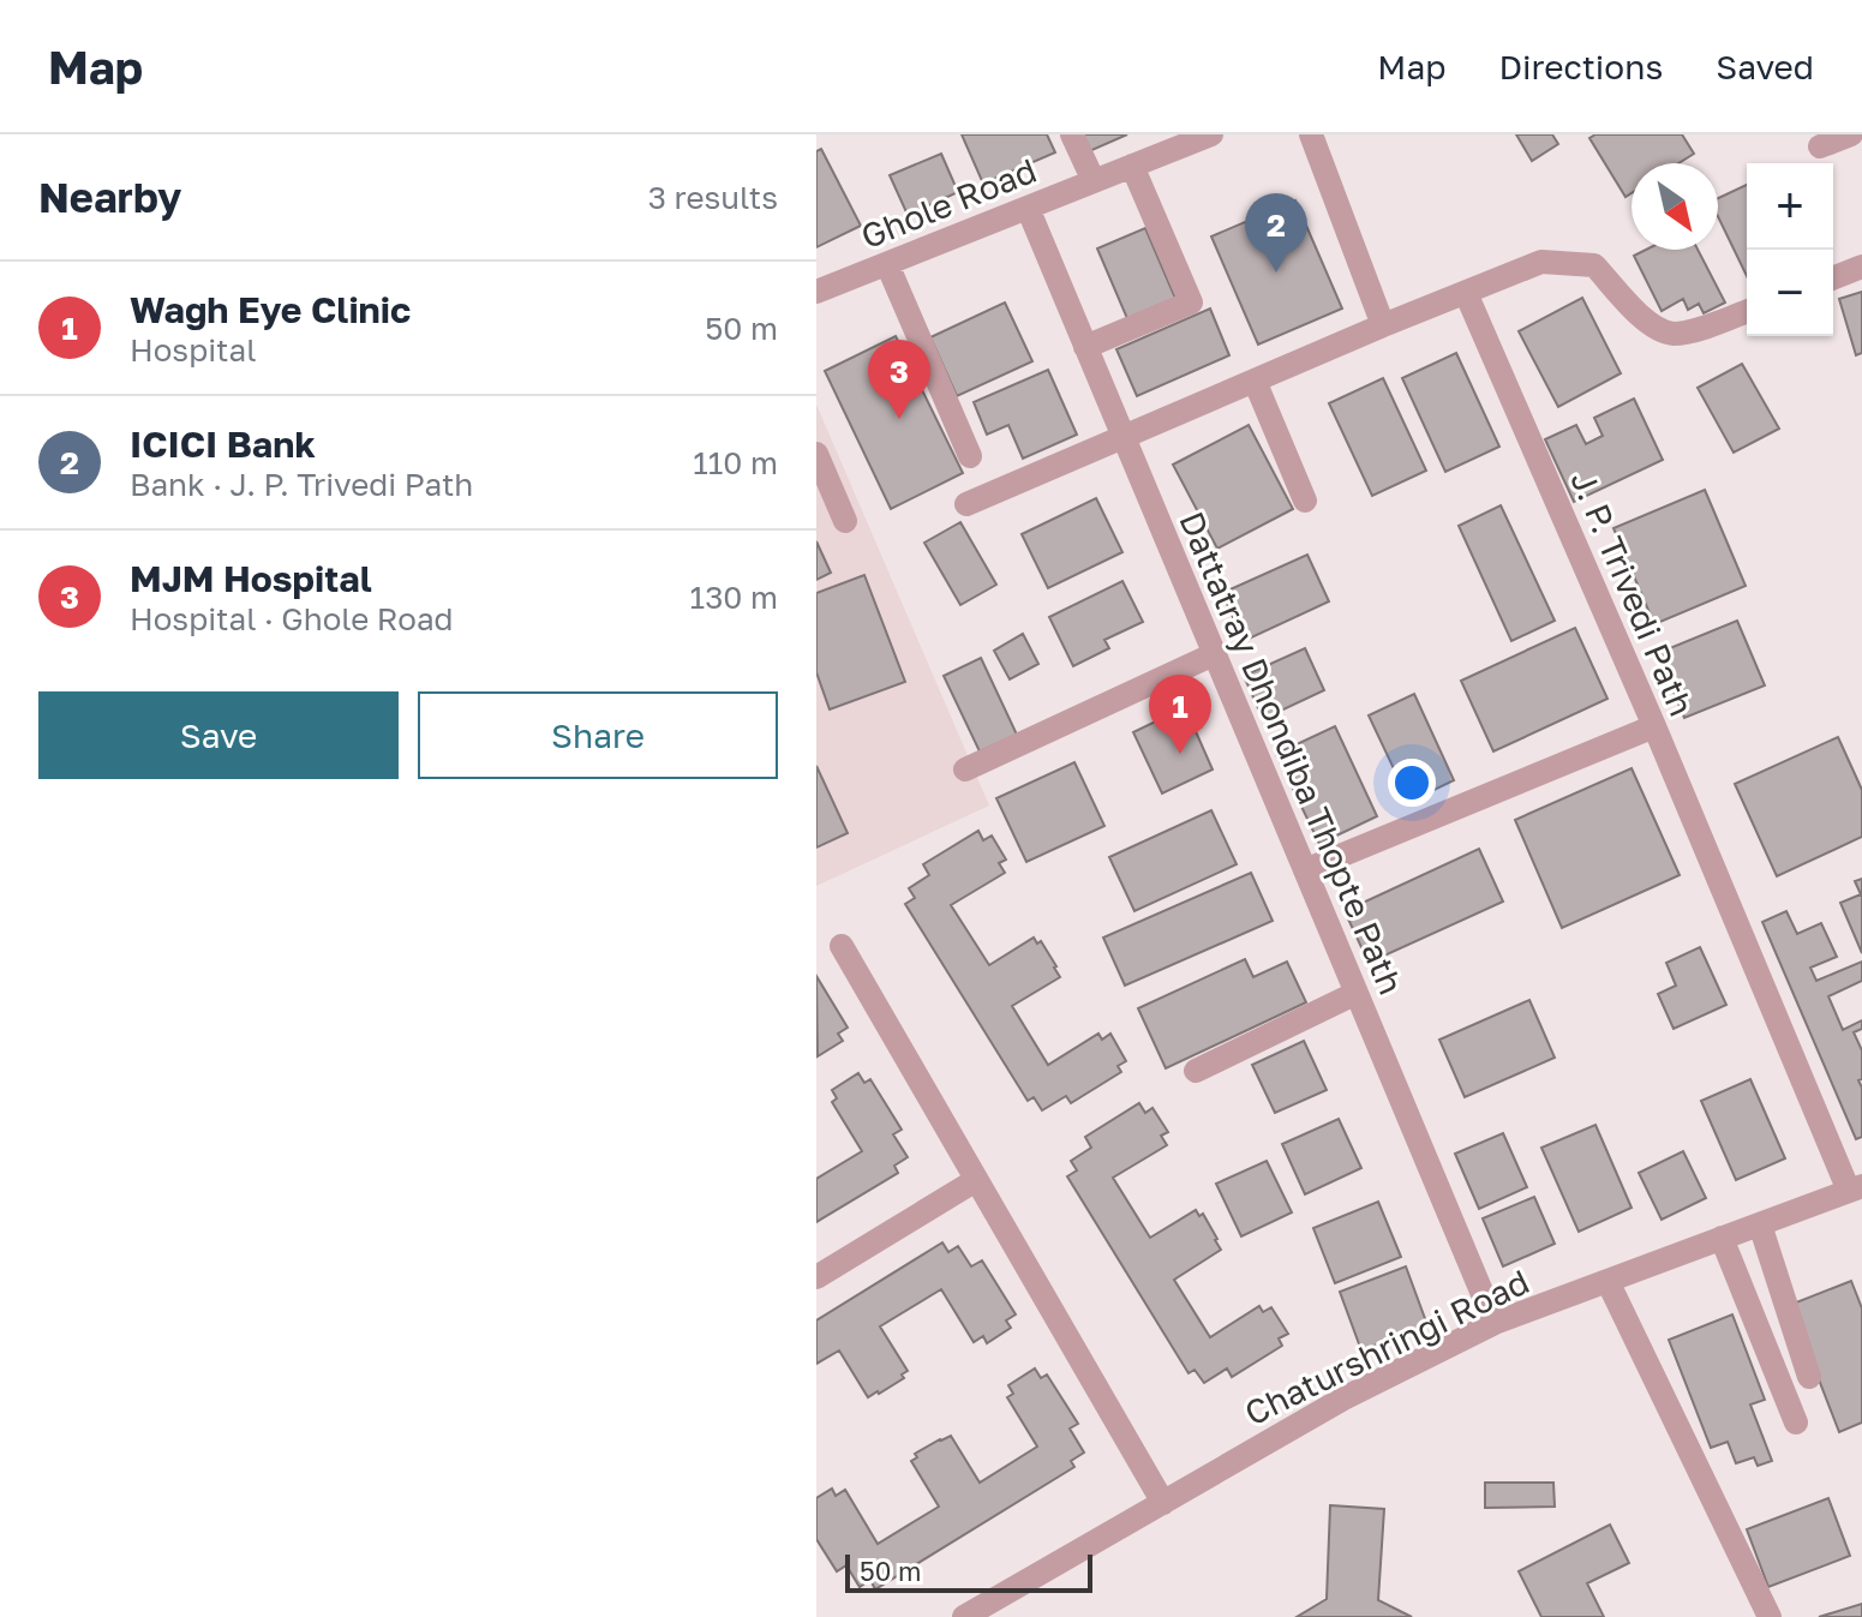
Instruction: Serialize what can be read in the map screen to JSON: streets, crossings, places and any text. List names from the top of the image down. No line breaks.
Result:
{"streets":{"street":["Ghole Road","J. P. Trivedi Path","Dattatray Dhondiba Thopte Path","Chaturshringi Road"]},"crossings":[["Ghole Road","Dattatray Dhondiba Thopte Path"],["J. P. Trivedi Path","Chaturshringi Road"],["Dattatray Dhondiba Thopte Path","Chaturshringi Road"]],"scale_bar":"50 m","north":"bottom right","page":{"header":"Map","nav":["Map","Directions","Saved"],"heading":["Nearby","3 results"],"map_buttons":["+","−"],"pins":["2","3","1"],"list":[{"mark":"1","name":"Wagh Eye Clinic","note":"Hospital","value":"50 m"},{"mark":"2","name":"ICICI Bank","note":"Bank · J. P. Trivedi Path","value":"110 m"},{"mark":"3","name":"MJM Hospital","note":"Hospital · Ghole Road","value":"130 m"}],"buttons":["Save","Share"],"scale":"50 m"}}
